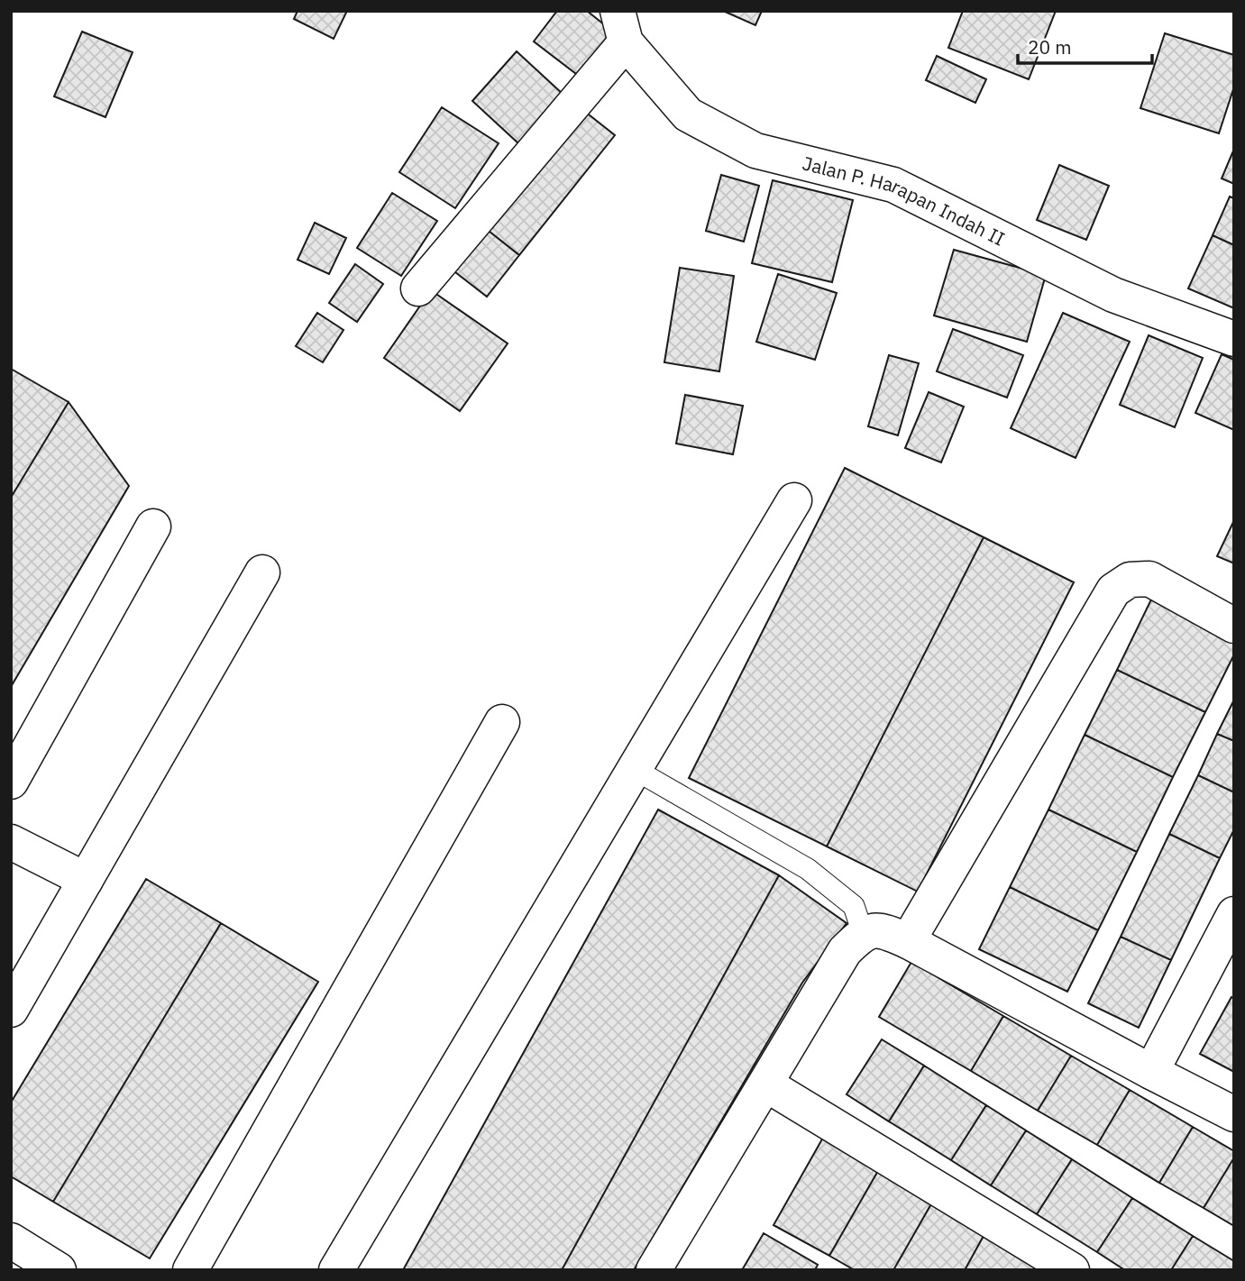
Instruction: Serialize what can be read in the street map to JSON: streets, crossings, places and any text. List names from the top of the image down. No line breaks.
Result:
{"streets":{"street":["Jalan P. Harapan Indah II"]},"scale_bar":"20 m"}
